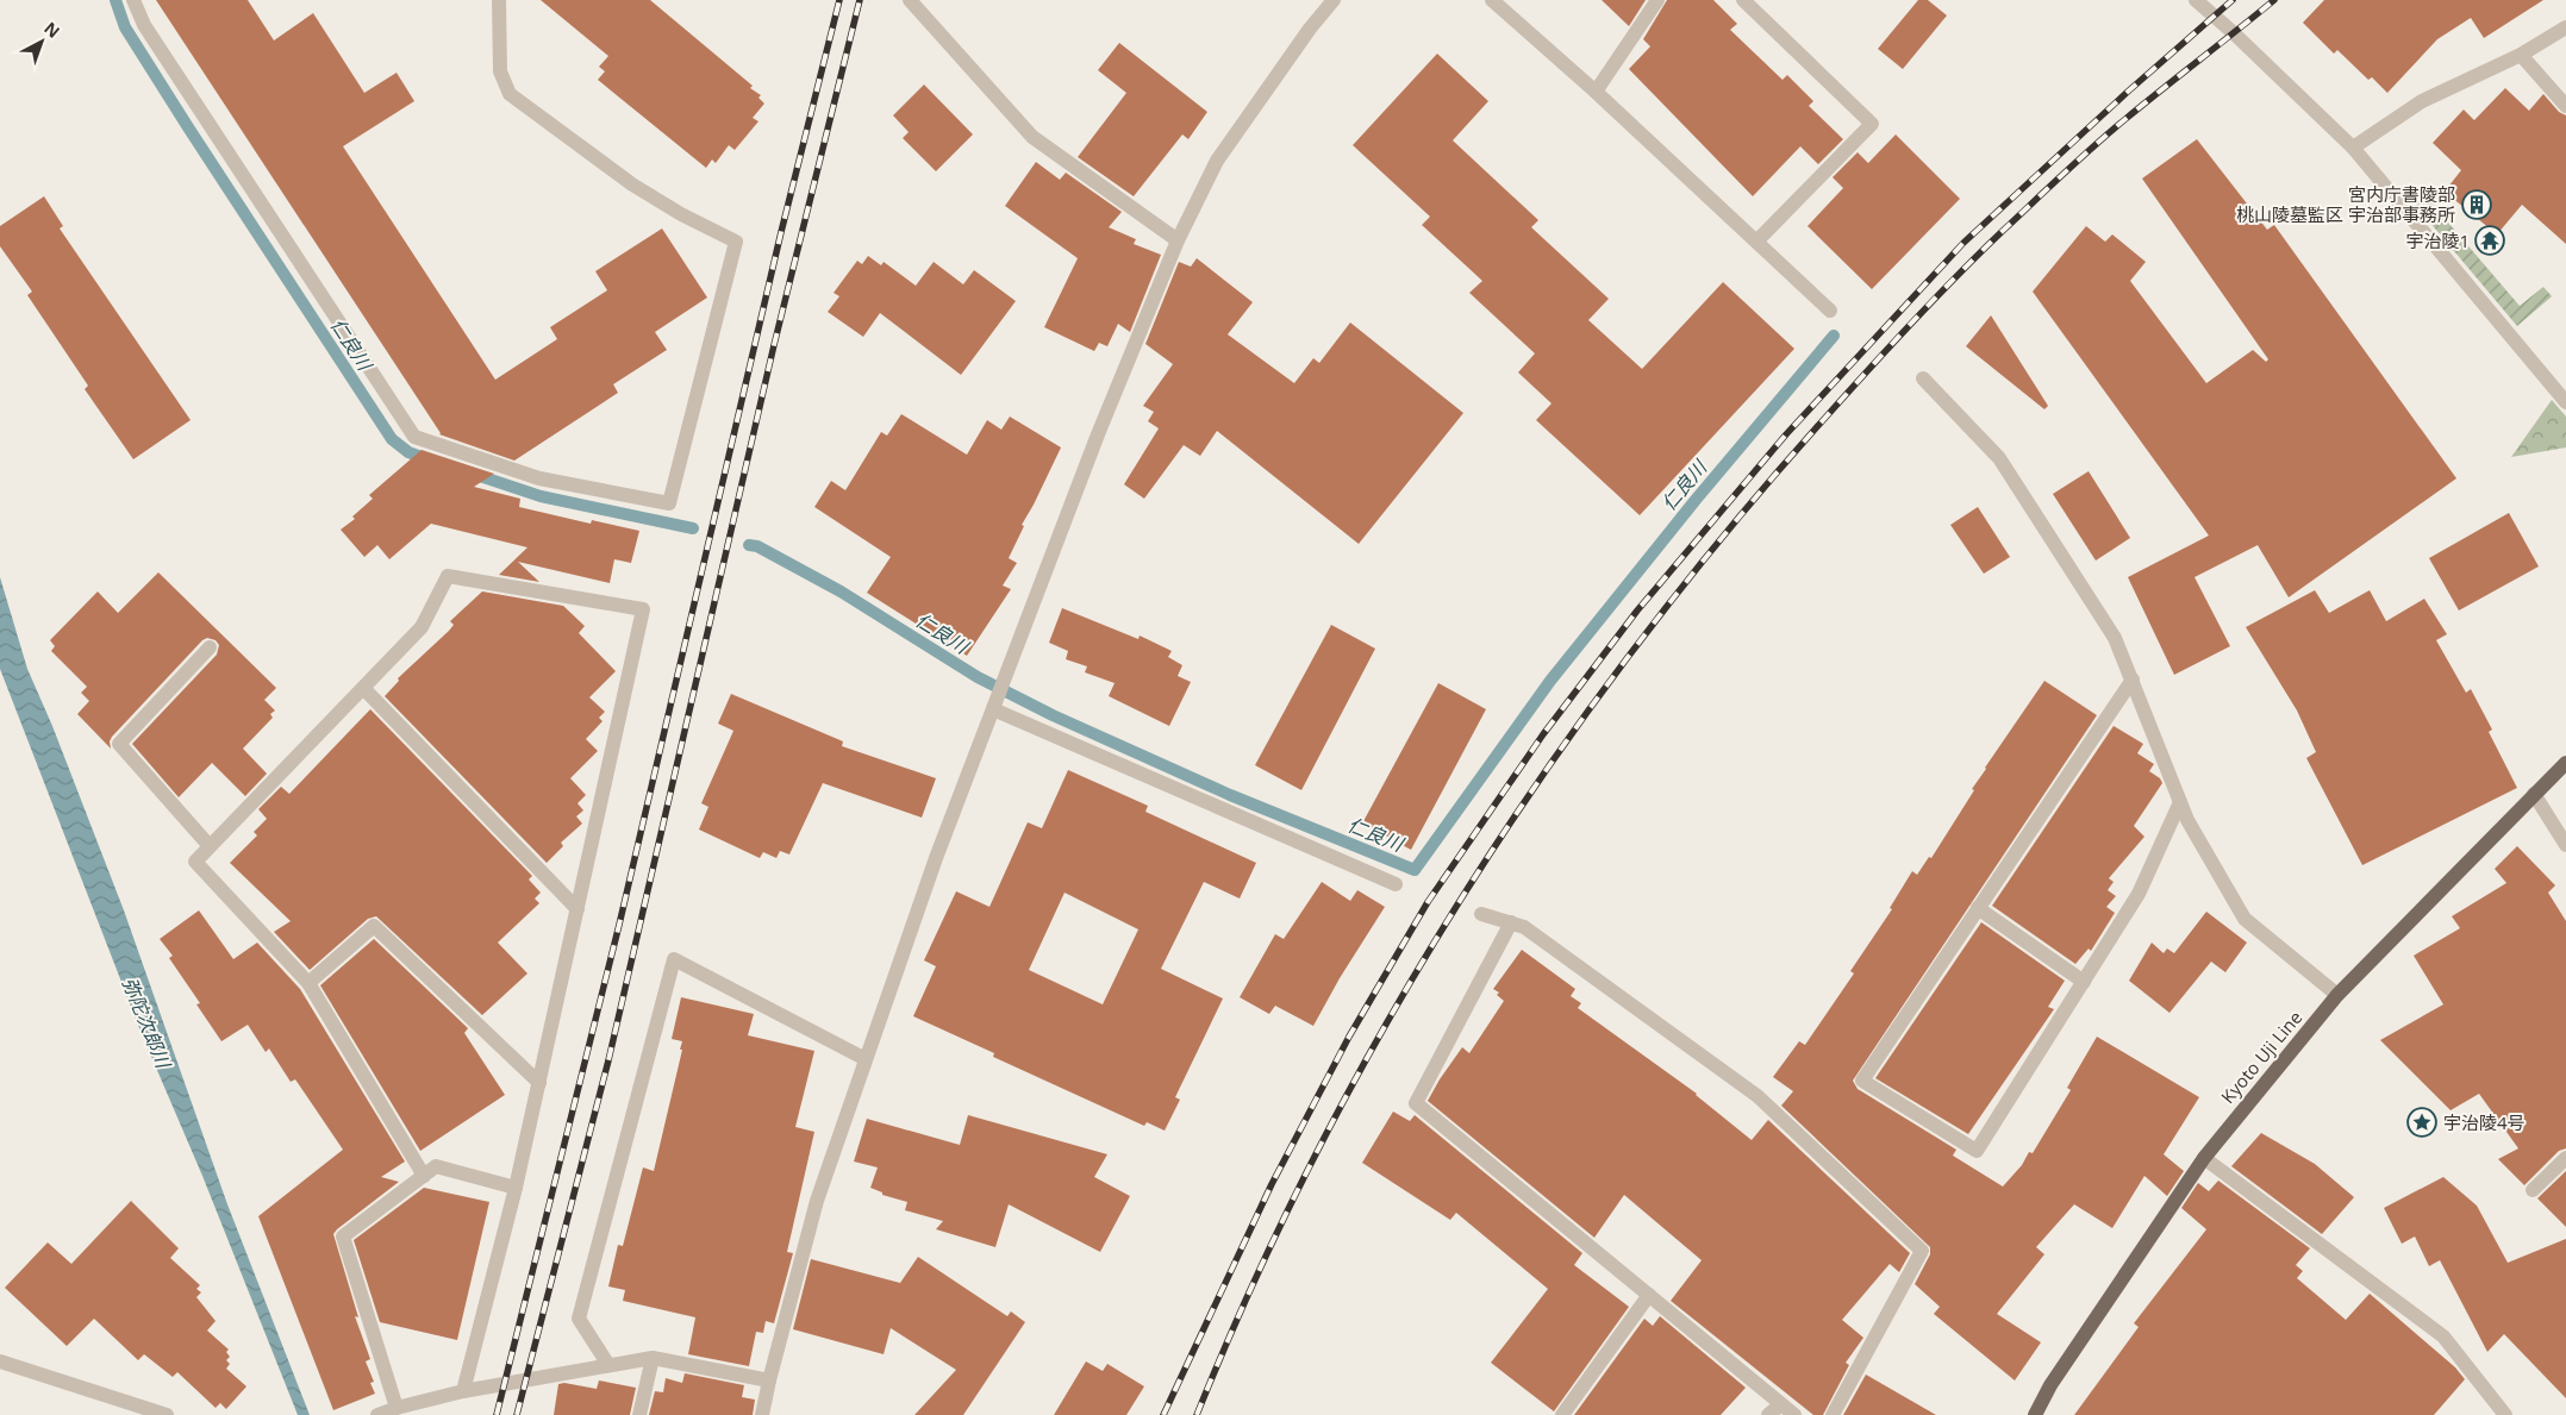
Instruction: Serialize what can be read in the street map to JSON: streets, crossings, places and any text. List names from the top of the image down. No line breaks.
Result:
{"streets":{"main road":["Kyoto Uji Line"]},"water":["仁良川","弥陀次郎川"],"places":{"building":["宮内庁書陵部 桃山陵墓監区 宇治部事務所"],"temple":["宇治陵1"],"place":["宇治陵4号"]},"north":"top right"}
